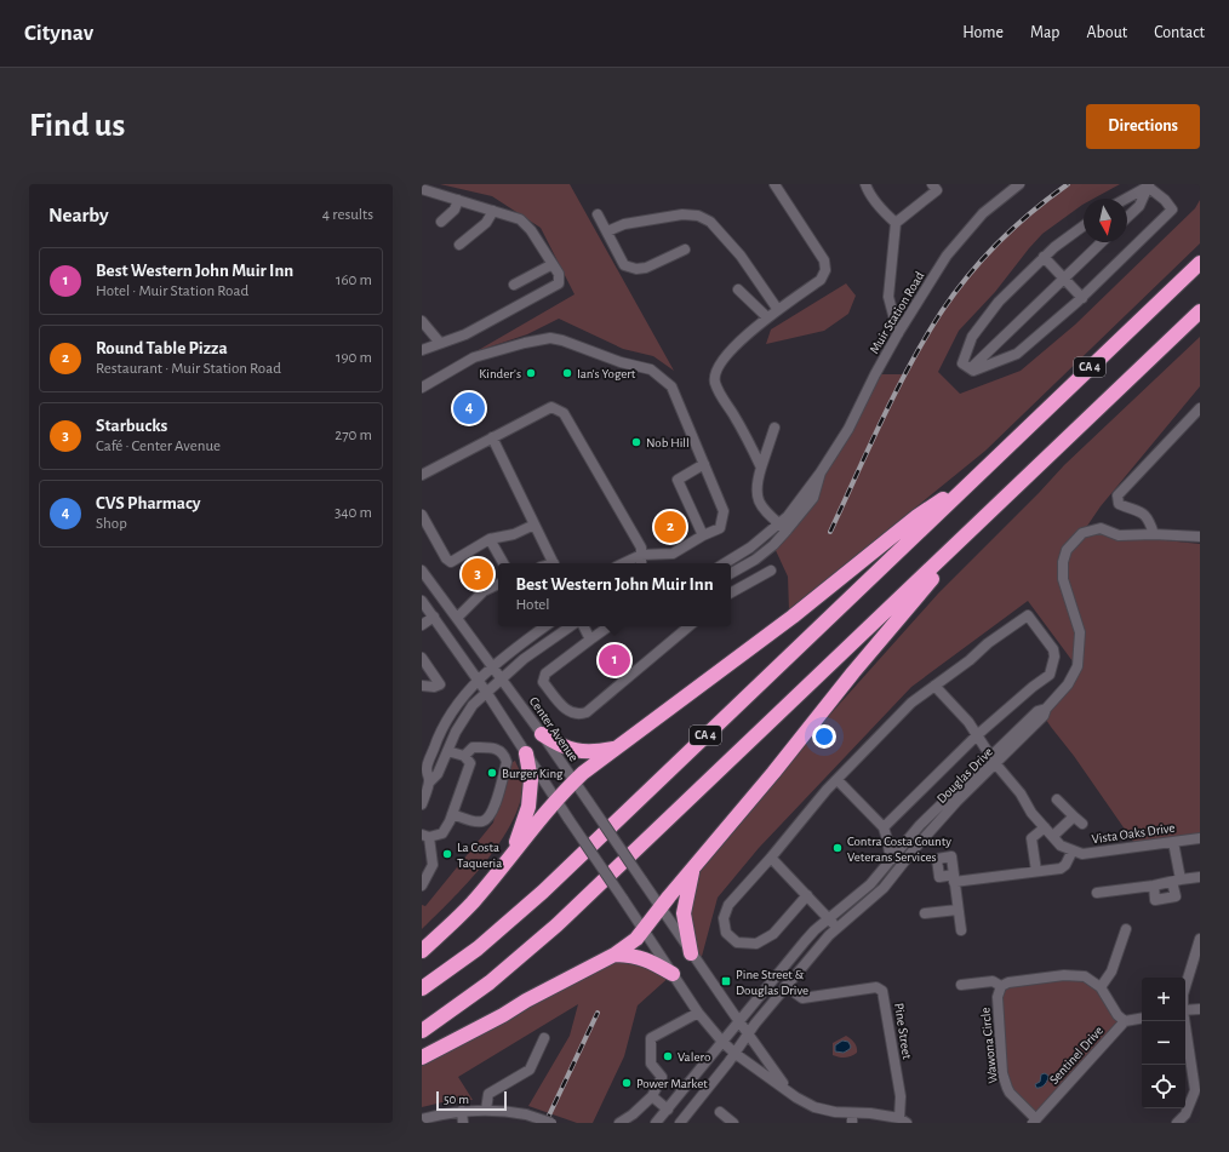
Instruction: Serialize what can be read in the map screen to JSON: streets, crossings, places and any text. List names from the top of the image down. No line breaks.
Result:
{"streets":{"highway":["CA 4"],"street":["Muir Station Road","Center Avenue","Douglas Drive","Vista Oaks Drive","Pine Street","Wawona Circle","Sentinel Drive"]},"crossings":[["Center Avenue","Pine Street"],["Douglas Drive","Pine Street"],["Wawona Circle","Sentinel Drive"]],"places":{"other":["Kinder's","Ian's Yogert","Nob Hill","Burger King","Contra Costa County Veterans Services","La Costa Taqueria","Valero","Power Market"],"transit":["Pine Street & Douglas Drive"]},"scale_bar":"50 m","north":"bottom","page":{"header":"Citynav","nav":["Home","Map","About","Contact"],"buttons":"Directions","title":"Find us","heading":["Nearby","4 results"],"list":[{"mark":"1","name":"Best Western John Muir Inn","note":"Hotel · Muir Station Road","value":"160 m"},{"mark":"2","name":"Round Table Pizza","note":"Restaurant · Muir Station Road","value":"190 m"},{"mark":"3","name":"Starbucks","note":"Café · Center Avenue","value":"270 m"},{"mark":"4","name":"CVS Pharmacy","note":"Shop","value":"340 m"}],"pins":["4","2","3","1"],"popup":["Best Western John Muir Inn","Hotel"],"map_buttons":["+","−"],"scale":"50 m"}}
